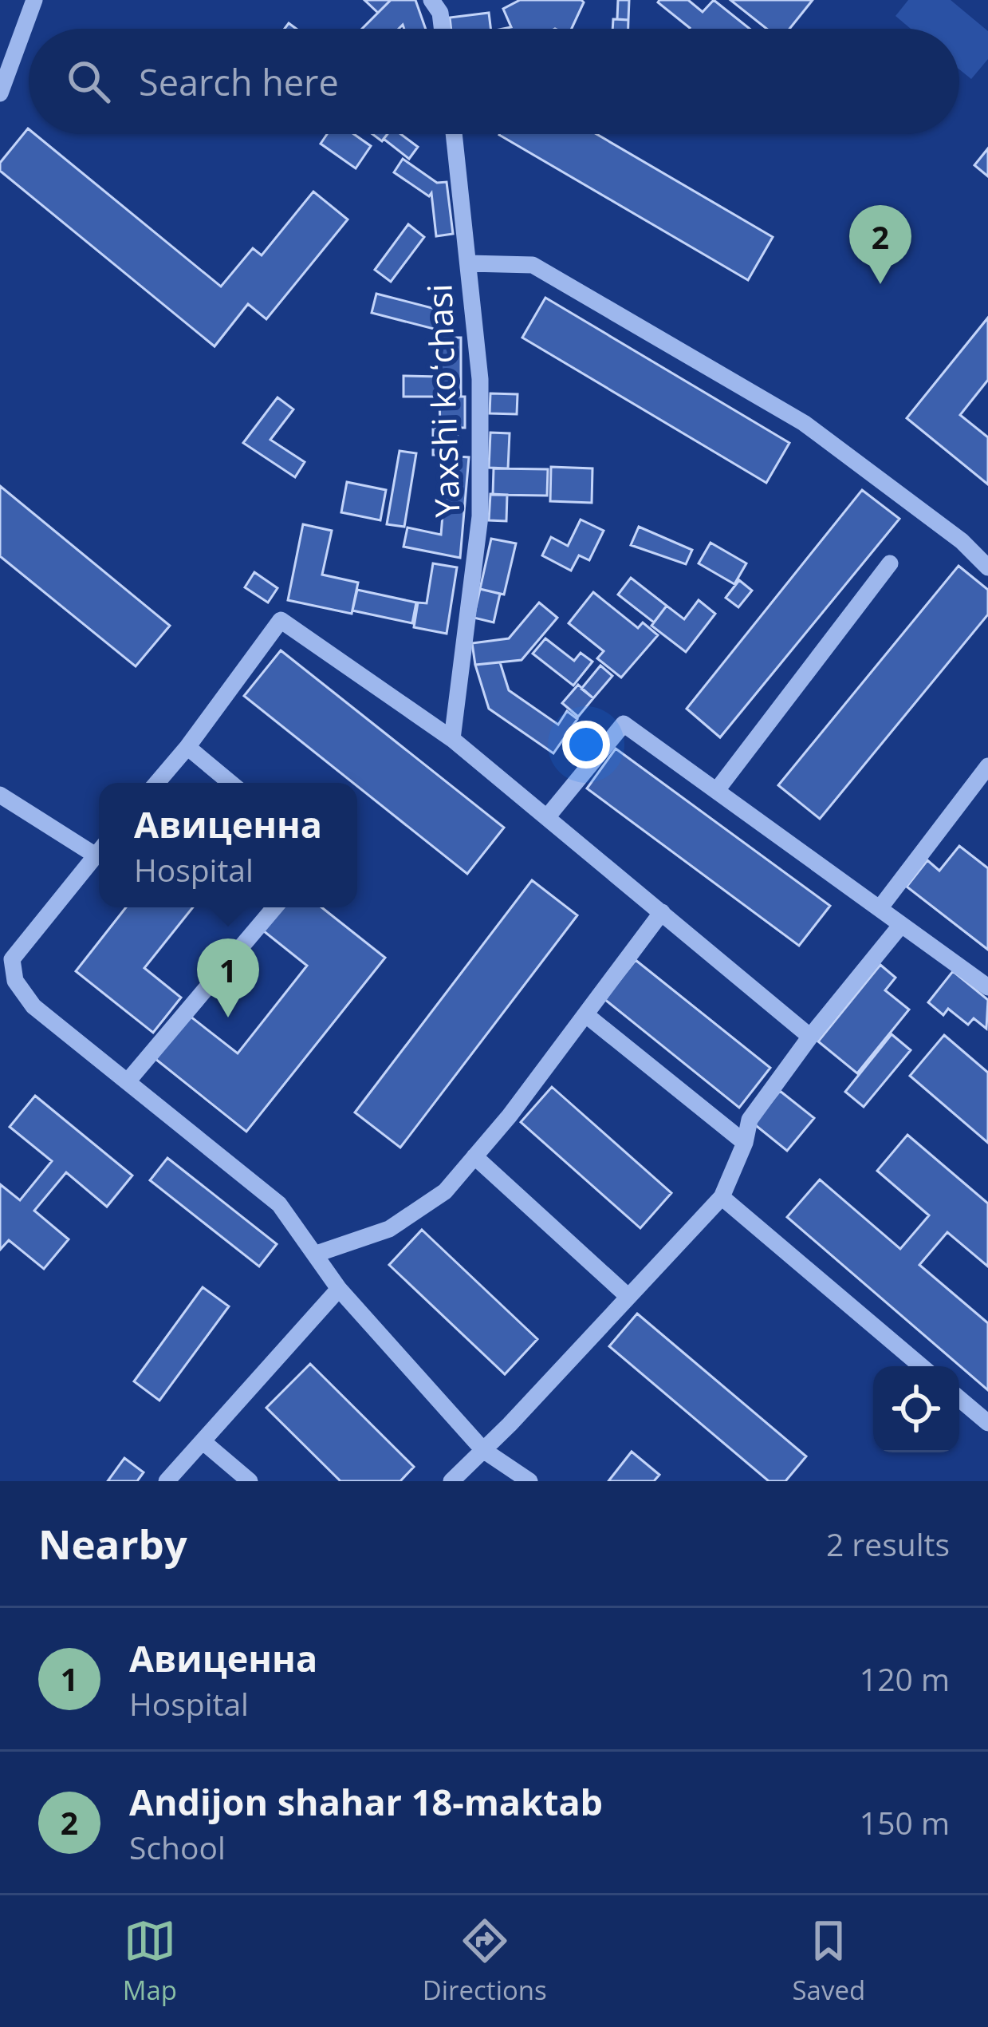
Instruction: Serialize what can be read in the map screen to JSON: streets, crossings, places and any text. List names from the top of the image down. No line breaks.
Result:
{"streets":{"street":["Yaxshi koʻchasi"]},"page":{"search":"Search here","pins":["2","1"],"popup":["Авиценна","Hospital"],"heading":["Nearby","2 results"],"list":[{"mark":"1","name":"Авиценна","note":"Hospital","value":"120 m"},{"mark":"2","name":"Andijon shahar 18-maktab","note":"School","value":"150 m"}],"nav":["Map","Directions","Saved"]}}
